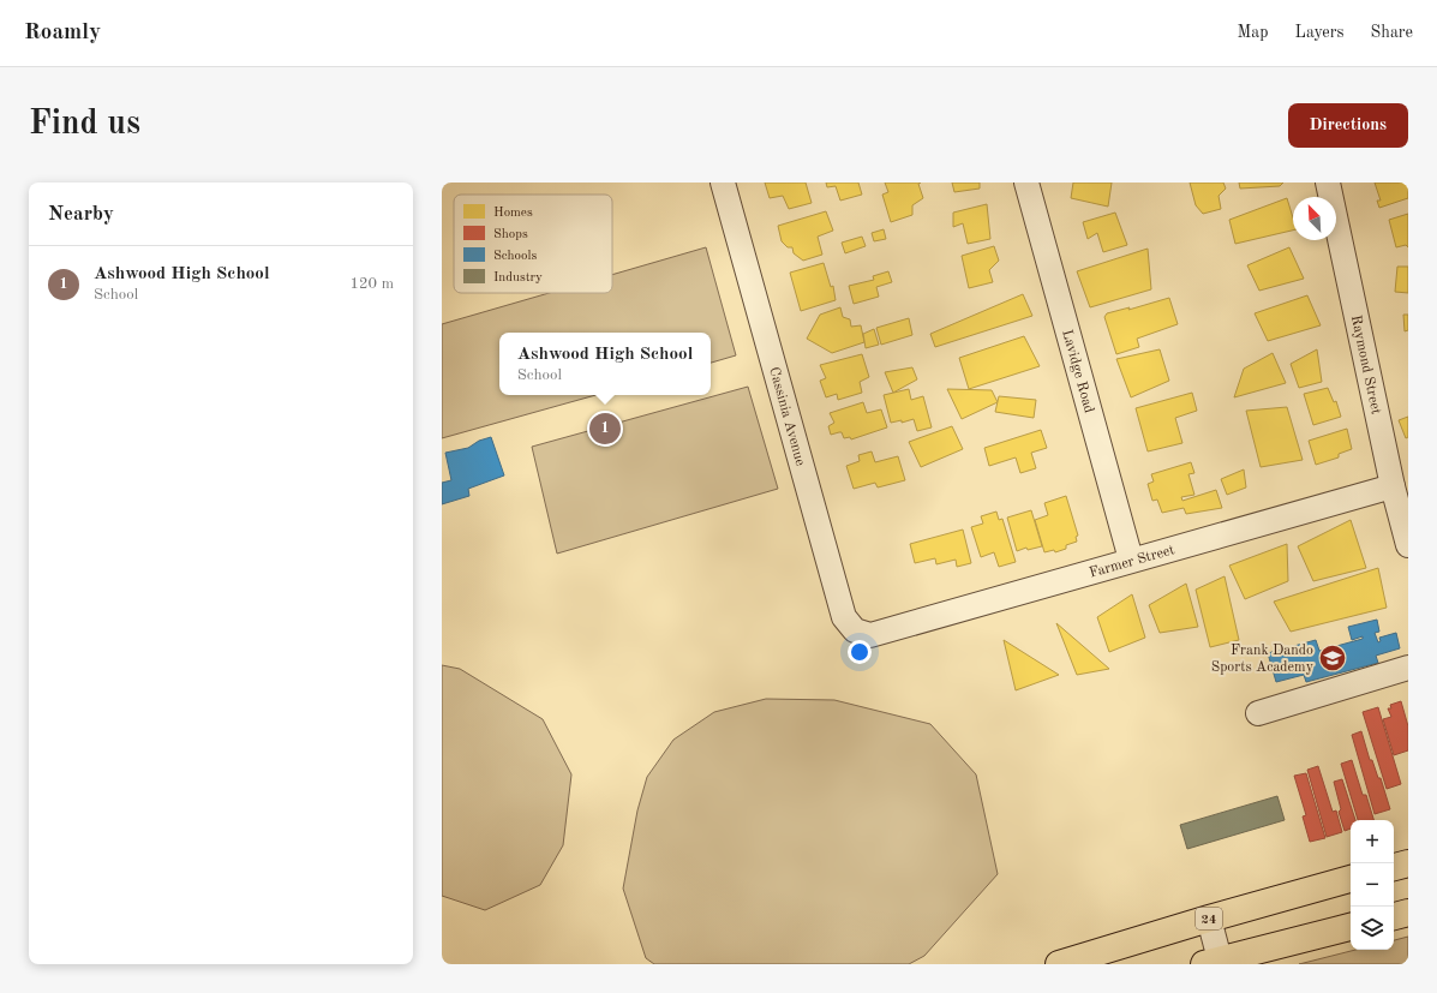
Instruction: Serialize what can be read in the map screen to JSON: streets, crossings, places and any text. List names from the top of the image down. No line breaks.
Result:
{"streets":{"main road":["24"],"street":["Raymond Street","Lavidge Road","Cassinia Avenue","Farmer Street"]},"crossings":[["Raymond Street","Farmer Street"],["Lavidge Road","Farmer Street"],["Cassinia Avenue","Farmer Street"]],"places":{"school or university":["Frank Dando Sports Academy"]},"legend":["Homes","Shops","Schools","Industry"],"north":"top left","page":{"header":"Roamly","nav":["Map","Layers","Share"],"buttons":"Directions","title":"Find us","heading":"Nearby","list":[{"mark":"1","name":"Ashwood High School","note":"School","value":"120 m"}],"popup":["Ashwood High School","School"],"pins":"1","map_buttons":["+","−"]}}
